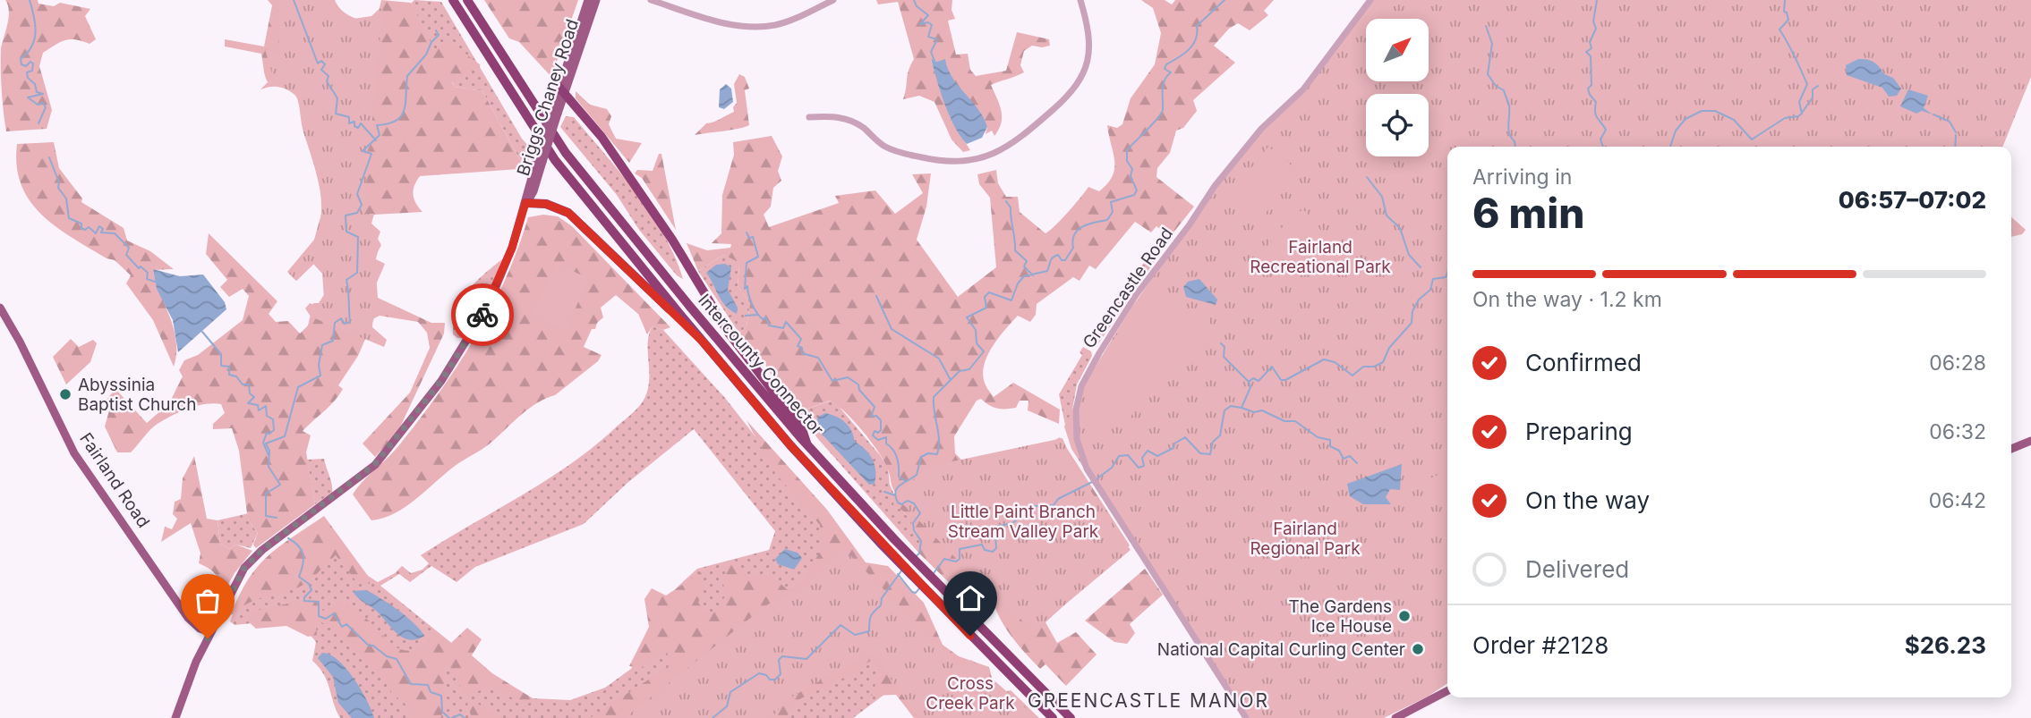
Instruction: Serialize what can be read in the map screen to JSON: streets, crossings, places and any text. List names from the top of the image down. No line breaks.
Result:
{"streets":{"highway":["Intercounty Connector"],"main road":["Briggs Chaney Road","Fairland Road"],"street":["Greencastle Road"]},"crossings":[["Briggs Chaney Road","Fairland Road"]],"districts":["GREENCASTLE MANOR"],"parks":["Fairland Recreational Park","Little Paint Branch Stream Valley Park","Fairland Regional Park","Cross Creek Park"],"places":["Abyssinia Baptist Church","The Gardens Ice House","National Capital Curling Center"],"north":"top right","page":{"heading":["6 min","Arriving in","06:57–07:02"],"panel":["Order #2128","$26.23"],"bar":"On the way · 1.2 km","list":[["Confirmed","06:28"],["Preparing","06:32"],["On the way","06:42"],"Delivered"]}}
